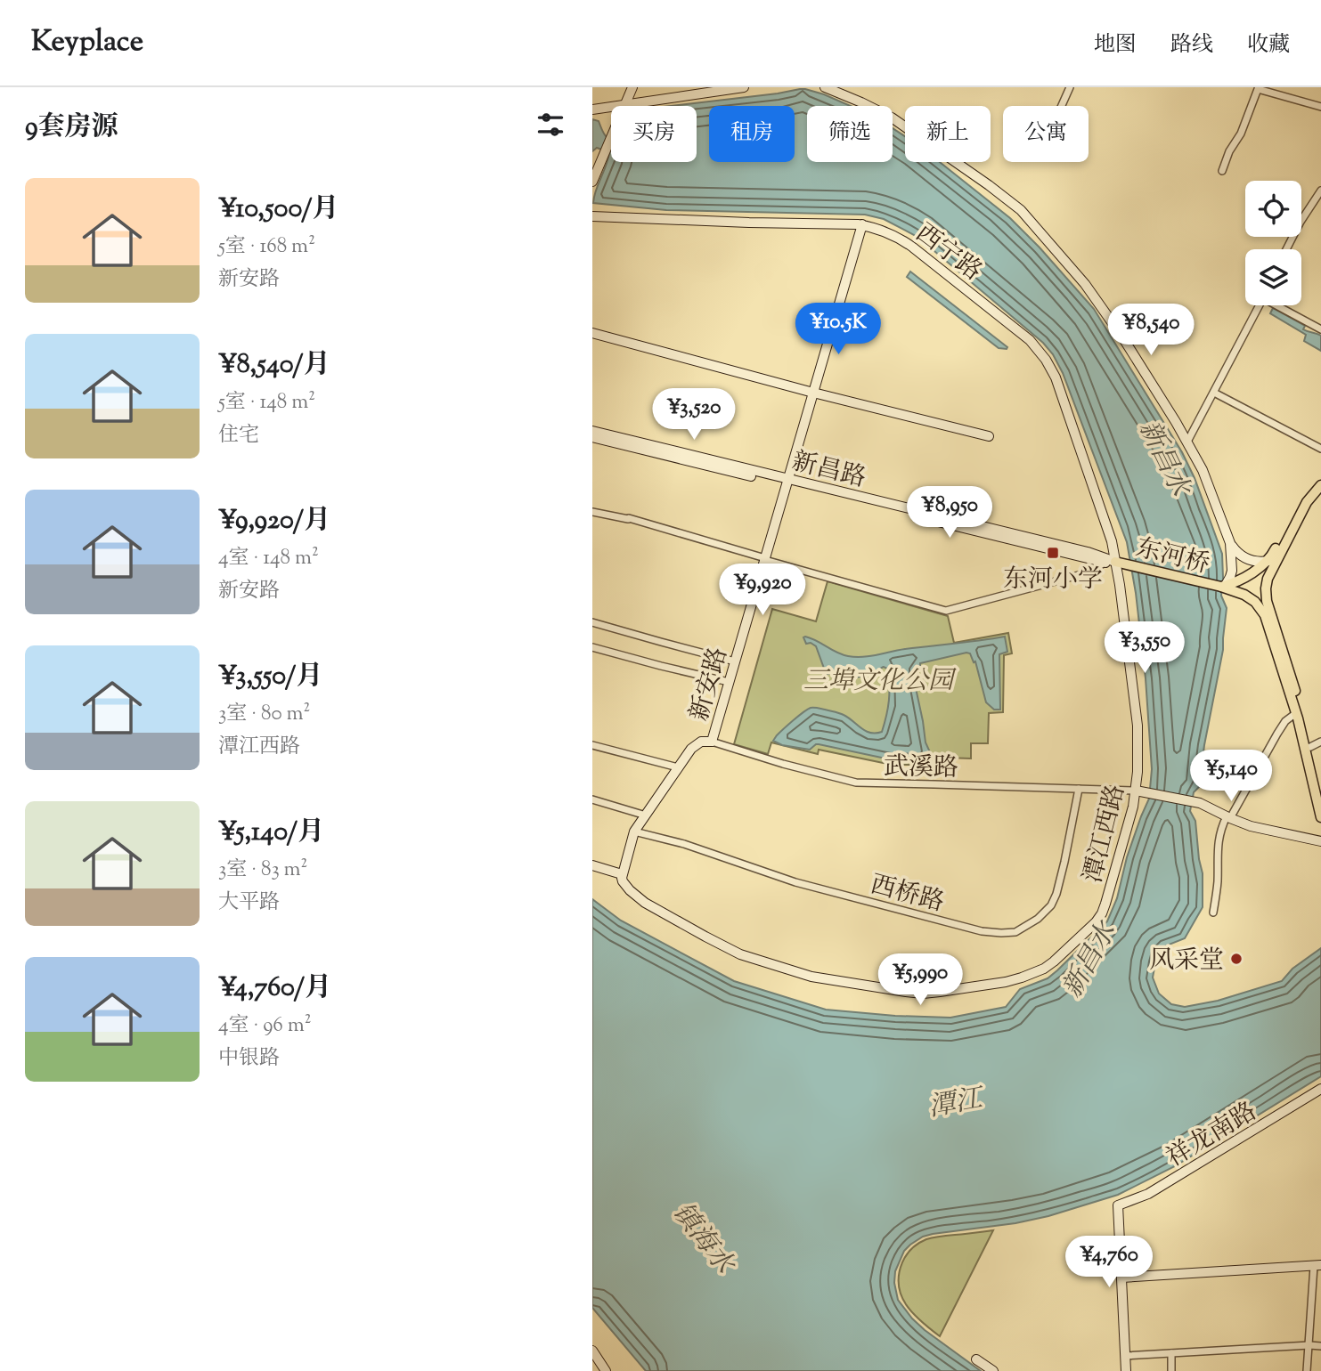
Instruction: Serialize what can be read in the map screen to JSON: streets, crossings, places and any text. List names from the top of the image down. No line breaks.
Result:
{"streets":{"main road":["东河桥"],"street":["西宁路","新昌路","新安路","武溪路","潭江西路","西桥路","祥龙南路"]},"crossings":[["西宁路","新昌路"],["西宁路","东河桥"],["西宁路","新安路"],["西宁路","潭江西路"],["新昌路","东河桥"],["新昌路","新安路"],["新昌路","潭江西路"],["东河桥","潭江西路"],["新安路","武溪路"],["新安路","西桥路"],["武溪路","潭江西路"],["武溪路","西桥路"]],"water":["新昌水","潭江","镇海水"],"parks":["三埠文化公园"],"places":{"transit":["东河小学"],"other":["风采堂"]},"page":{"header":"Keyplace","nav":["地图","路线","收藏"],"heading":"9套房源","chip":["买房","租房","筛选","新上","公寓"],"list":[{"name":"¥10,500/月","note":"5室 · 168 m² · 新安路"},{"name":"¥8,540/月","note":"5室 · 148 m² · 住宅"},{"name":"¥9,920/月","note":"4室 · 148 m² · 新安路"},{"name":"¥3,550/月","note":"3室 · 80 m² · 潭江西路"},{"name":"¥5,140/月","note":"3室 · 83 m² · 大平路"},{"name":"¥4,760/月","note":"4室 · 96 m² · 中银路"}],"price":["¥10.5K","¥8,540","¥3,520","¥8,950","¥9,920","¥3,550","¥5,140","¥5,990","¥4,760"]}}
